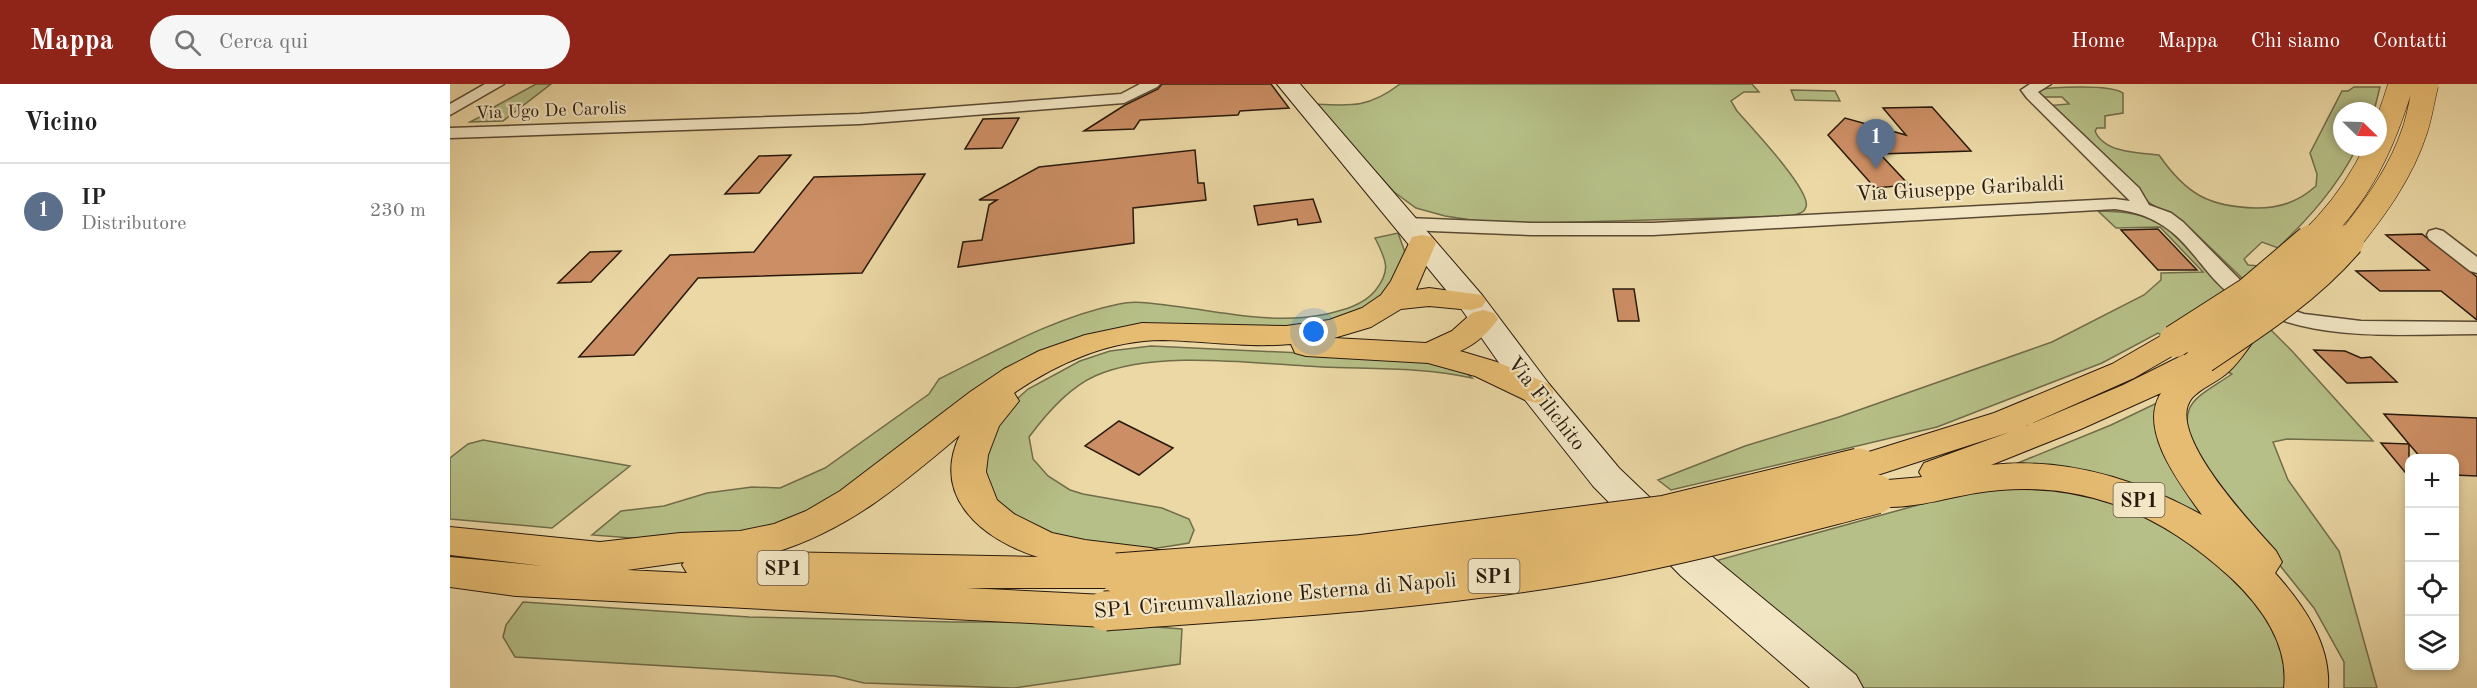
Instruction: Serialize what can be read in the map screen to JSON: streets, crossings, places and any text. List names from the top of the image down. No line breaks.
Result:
{"streets":{"highway":["SP1","SP1 Circumvallazione Esterna di Napoli"],"street":["Via Ugo De Carolis","Via Giuseppe Garibaldi","Via Filichito"]},"crossings":[["Via Giuseppe Garibaldi","Via Filichito"],["SP1","SP1 Circumvallazione Esterna di Napoli"]],"north":"bottom right","page":{"header":"Mappa","search":"Cerca qui","nav":["Home","Mappa","Chi siamo","Contatti"],"heading":"Vicino","pins":"1","list":[{"mark":"1","name":"IP","note":"Distributore","value":"230 m"}],"map_buttons":["+","−"]}}
